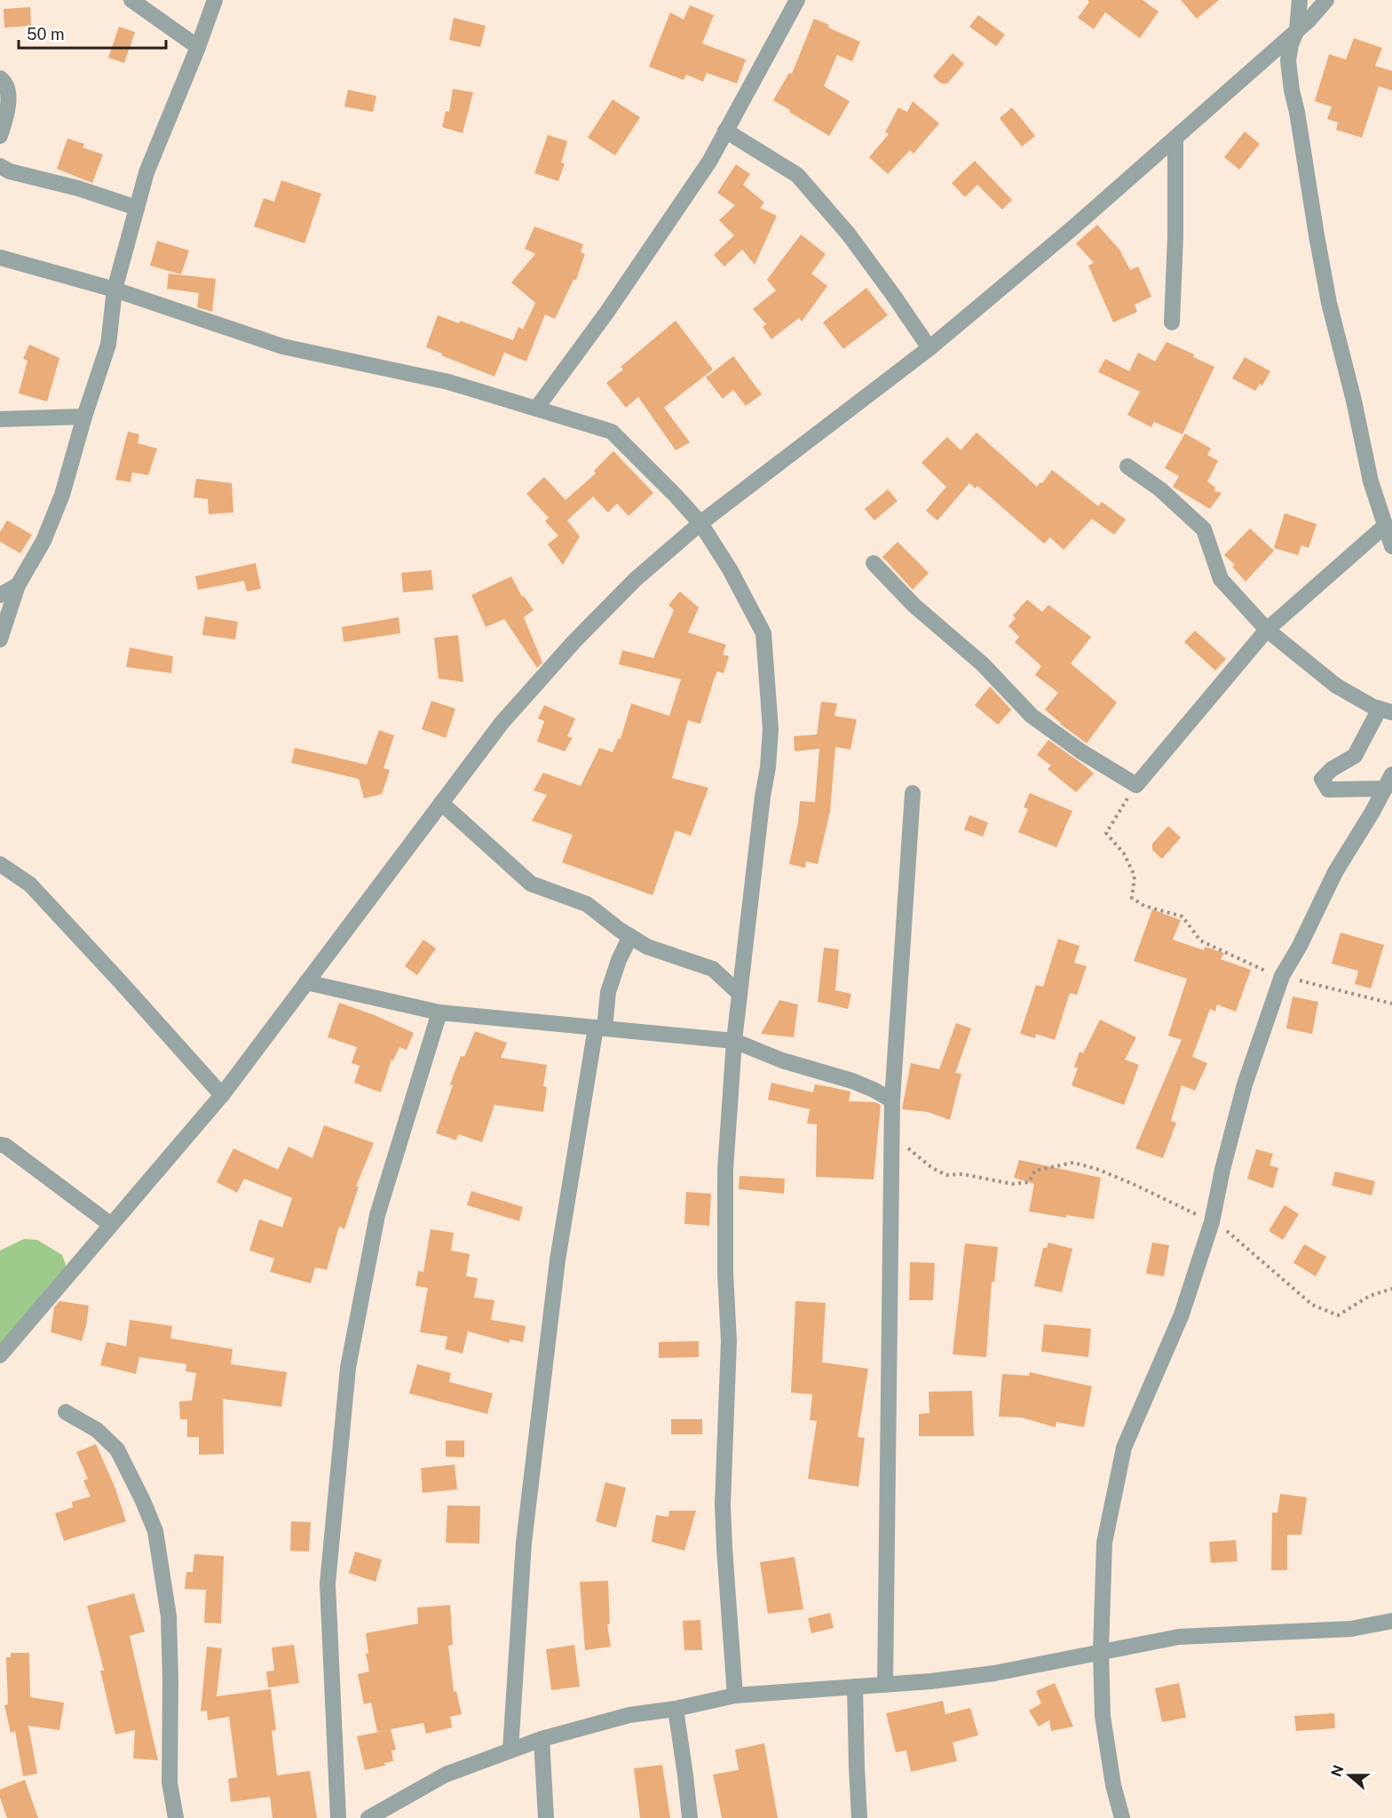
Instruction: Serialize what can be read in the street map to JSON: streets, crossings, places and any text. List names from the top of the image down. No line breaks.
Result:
{"scale_bar":"50 m","north":"left"}
